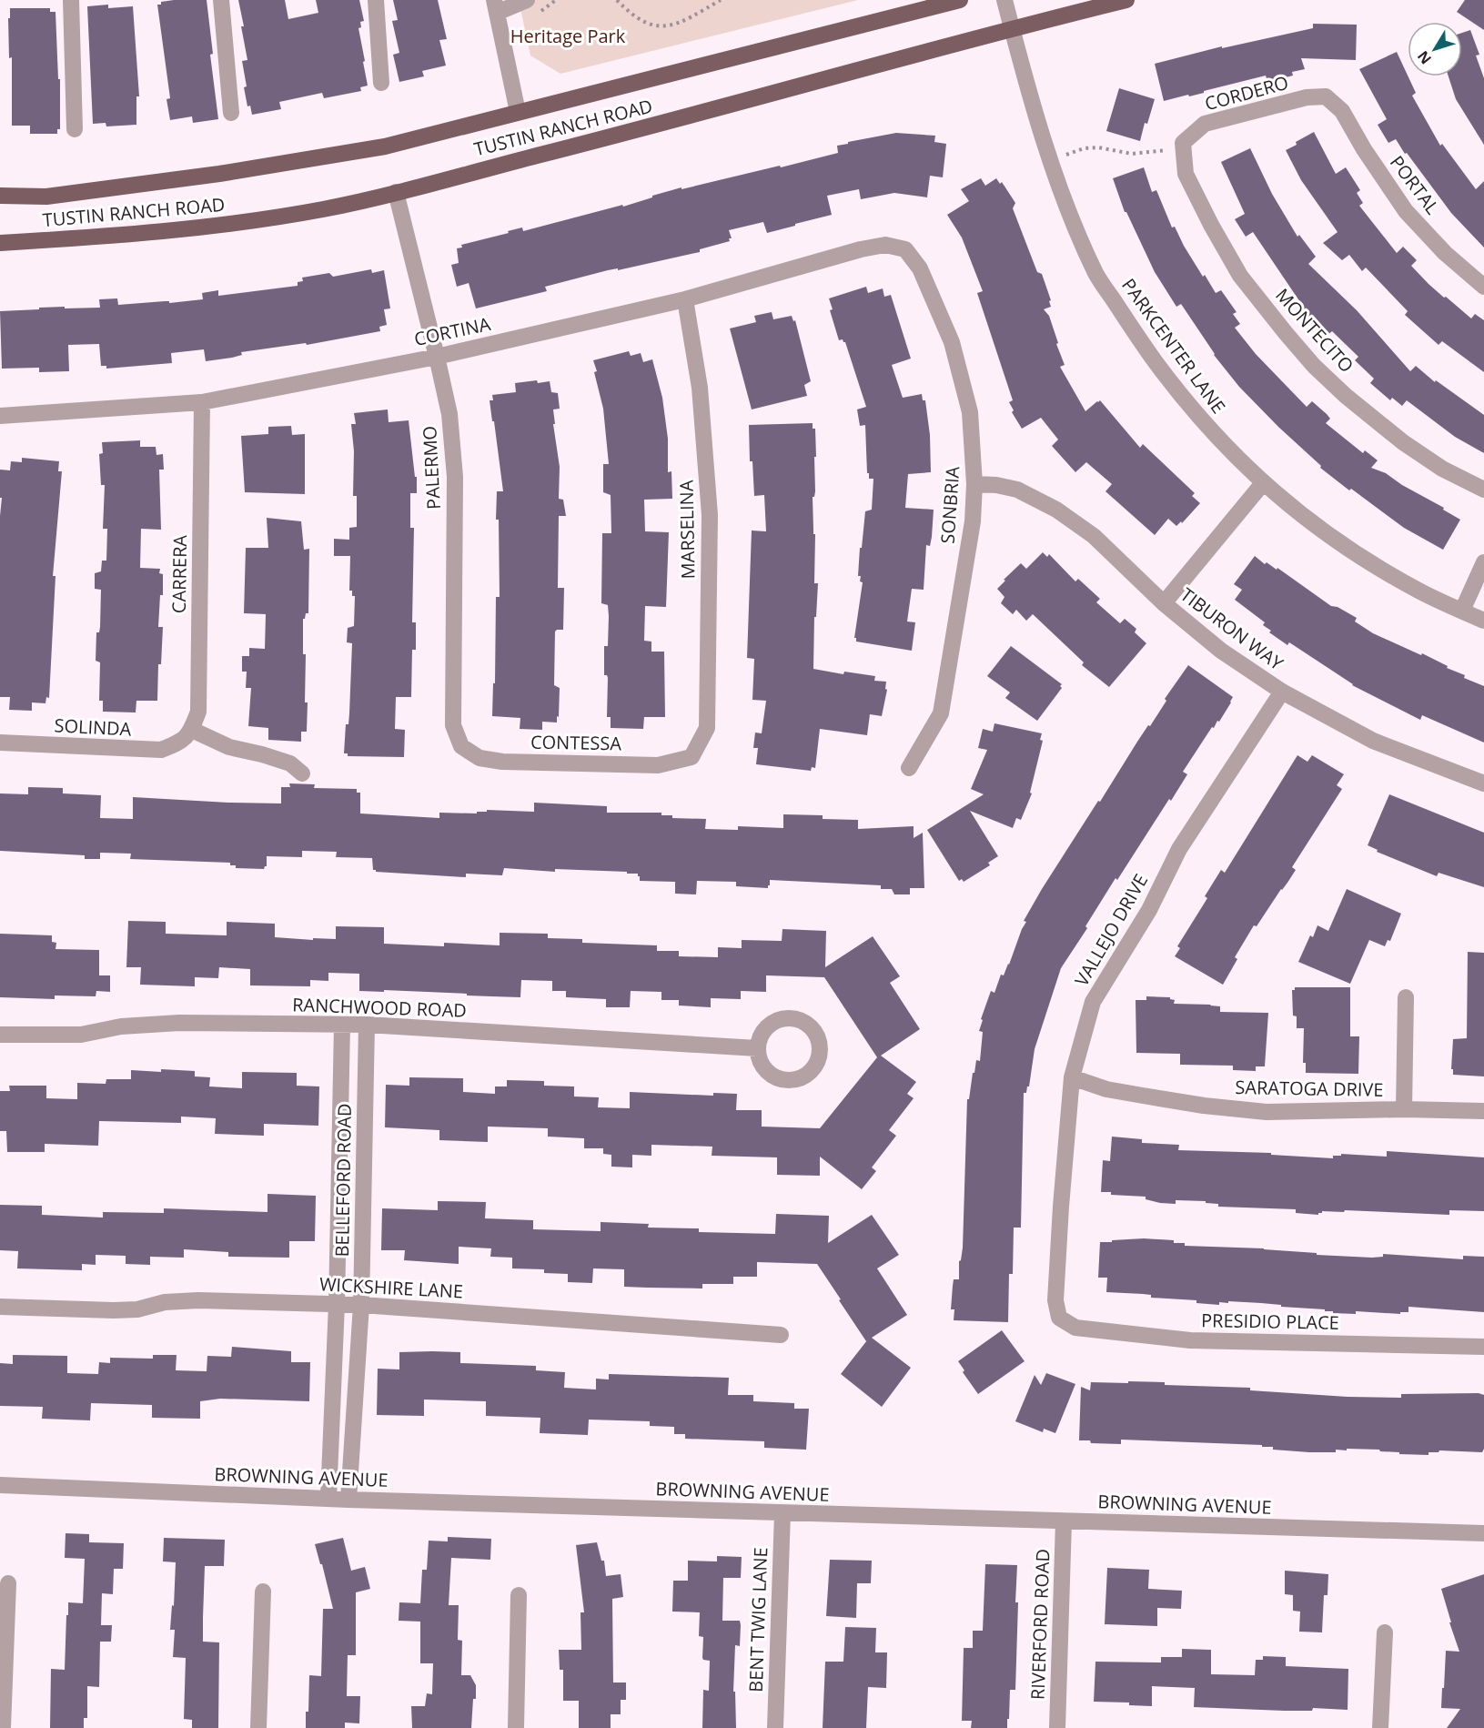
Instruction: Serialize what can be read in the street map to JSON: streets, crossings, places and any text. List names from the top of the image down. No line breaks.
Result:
{"streets":{"main road":["TUSTIN RANCH ROAD"],"street":["CORDERO","PORTAL","MONTECITO","CORTINA","PARKCENTER LANE","PALERMO","SONBRIA","MARSELINA","CARRERA","TIBURON WAY","SOLINDA","CONTESSA","VALLEJO DRIVE","RANCHWOOD ROAD","SARATOGA DRIVE","BELLEFORD ROAD","WICKSHIRE LANE","PRESIDIO PLACE","BROWNING AVENUE","BENT TWIG LANE","RIVERFORD ROAD"]},"crossings":[["CORDERO","PORTAL"],["CORDERO","MONTECITO"],["TUSTIN RANCH ROAD","PARKCENTER LANE"],["TUSTIN RANCH ROAD","PALERMO"],["CORTINA","PALERMO"],["CORTINA","SONBRIA"],["CORTINA","MARSELINA"],["CORTINA","CARRERA"],["PALERMO","CONTESSA"],["SONBRIA","TIBURON WAY"],["MARSELINA","CONTESSA"],["CARRERA","SOLINDA"],["TIBURON WAY","VALLEJO DRIVE"],["VALLEJO DRIVE","SARATOGA DRIVE"],["VALLEJO DRIVE","PRESIDIO PLACE"],["RANCHWOOD ROAD","BELLEFORD ROAD"],["BELLEFORD ROAD","WICKSHIRE LANE"],["BELLEFORD ROAD","BROWNING AVENUE"],["BROWNING AVENUE","BENT TWIG LANE"],["BROWNING AVENUE","RIVERFORD ROAD"]],"parks":["Heritage Park"],"north":"bottom left"}
